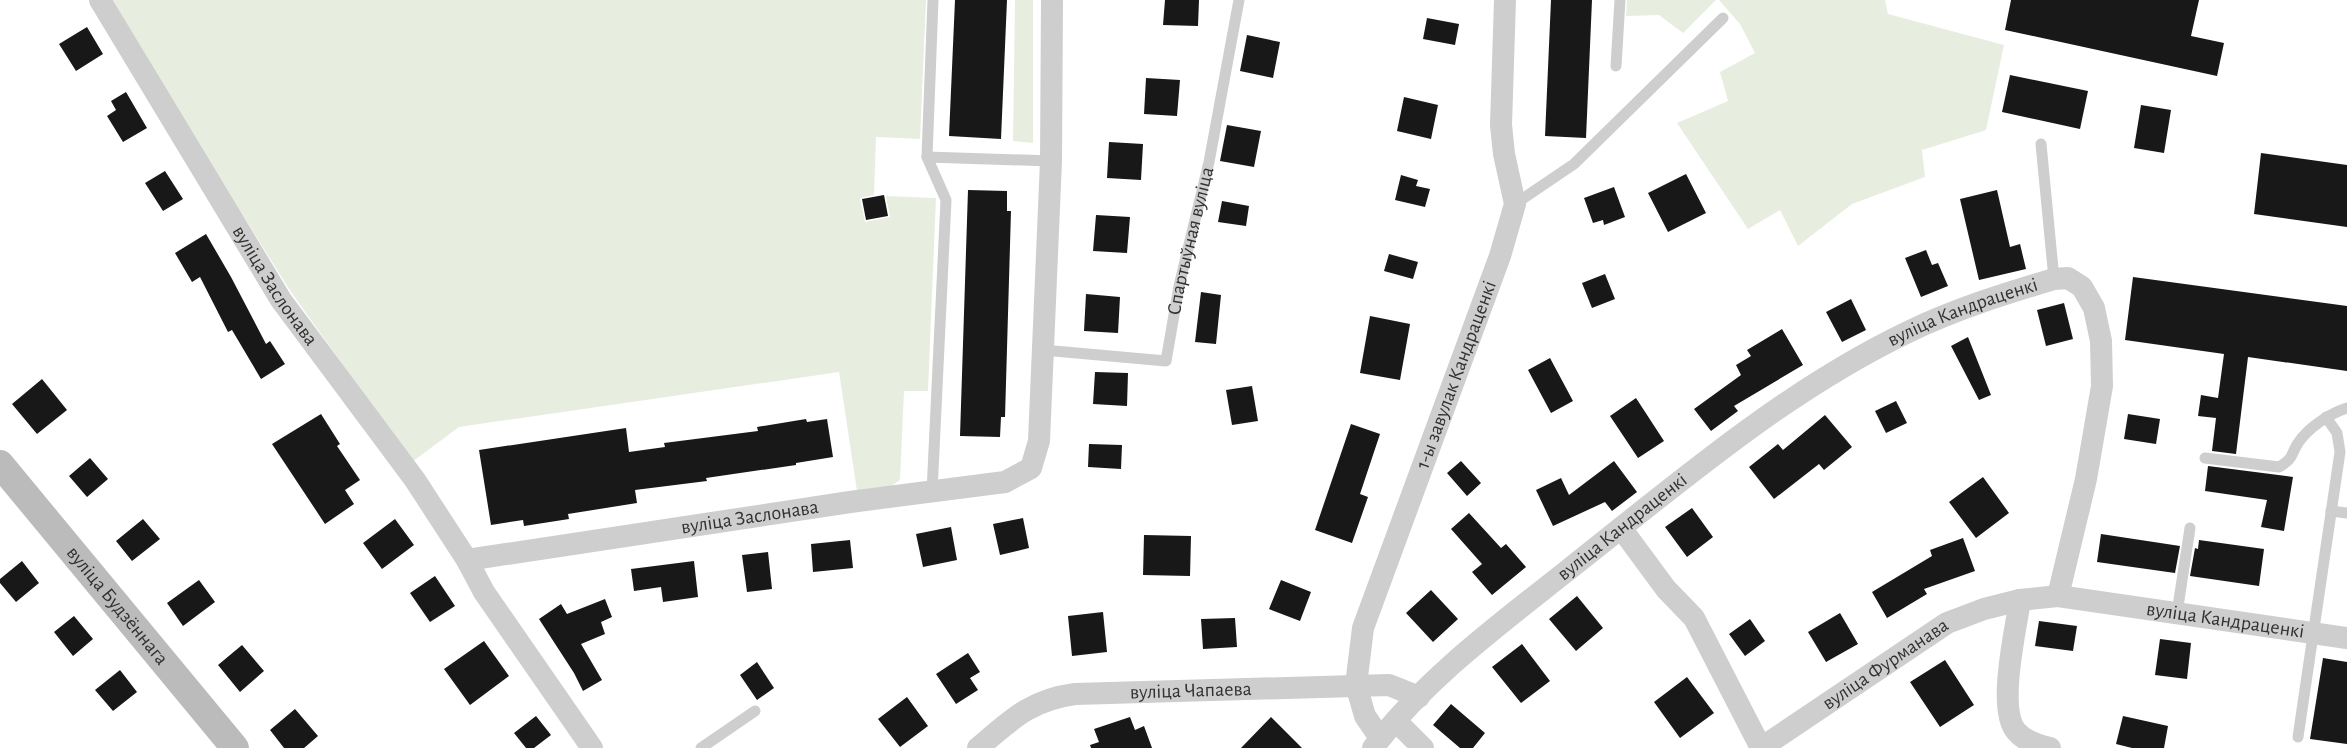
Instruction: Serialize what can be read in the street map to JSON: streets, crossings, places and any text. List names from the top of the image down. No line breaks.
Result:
{"streets":{"street":["вуліца Заслонава","вуліца Кандраценкі","1-ы завулак Кандраценкі","вуліца Будзённага","вуліца Фурманава","вуліца Чапаева"],"lane":["Спартыўная вуліца"]},"crossings":[["Спартыўная вуліца","вуліца Заслонава"],["вуліца Кандраценкі","1-ы завулак Кандраценкі"],["вуліца Кандраценкі","вуліца Фурманава"],["вуліца Кандраценкі","вуліца Чапаева"],["1-ы завулак Кандраценкі","вуліца Чапаева"]]}
